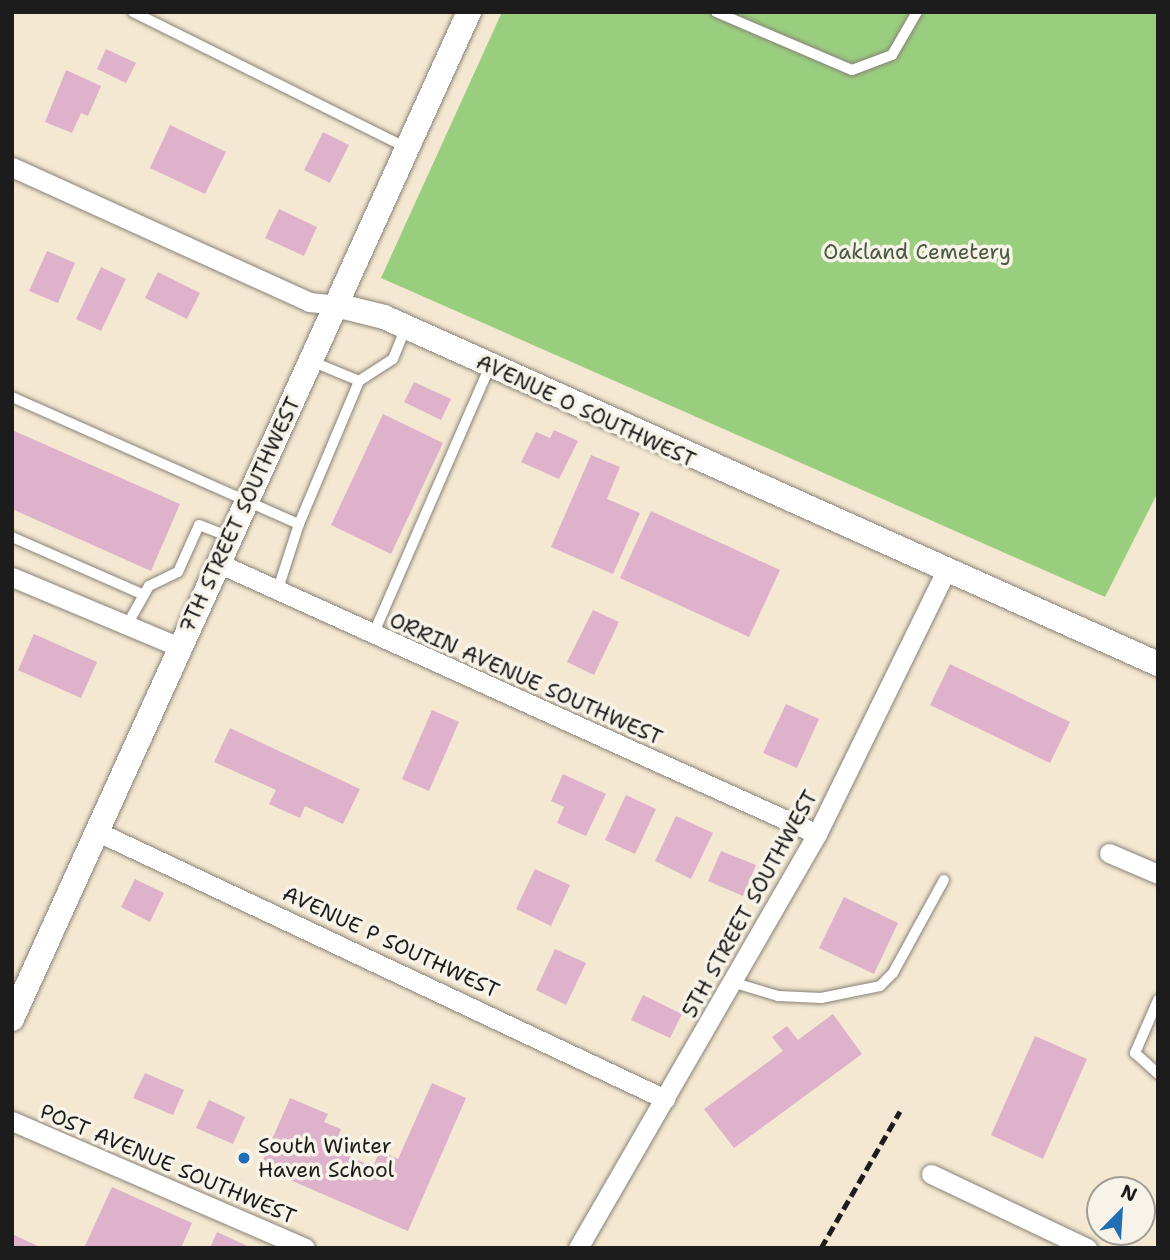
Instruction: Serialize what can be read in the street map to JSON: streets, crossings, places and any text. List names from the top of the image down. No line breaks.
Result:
{"streets":{"street":["AVENUE O SOUTHWEST","7TH STREET SOUTHWEST","ORRIN AVENUE SOUTHWEST","5TH STREET SOUTHWEST","AVENUE P SOUTHWEST","POST AVENUE SOUTHWEST"]},"crossings":[["AVENUE O SOUTHWEST","7TH STREET SOUTHWEST"],["AVENUE O SOUTHWEST","5TH STREET SOUTHWEST"],["7TH STREET SOUTHWEST","ORRIN AVENUE SOUTHWEST"],["7TH STREET SOUTHWEST","AVENUE P SOUTHWEST"],["ORRIN AVENUE SOUTHWEST","5TH STREET SOUTHWEST"],["5TH STREET SOUTHWEST","AVENUE P SOUTHWEST"]],"parks":["Oakland Cemetery"],"places":["South Winter Haven School"],"north":"top right"}
